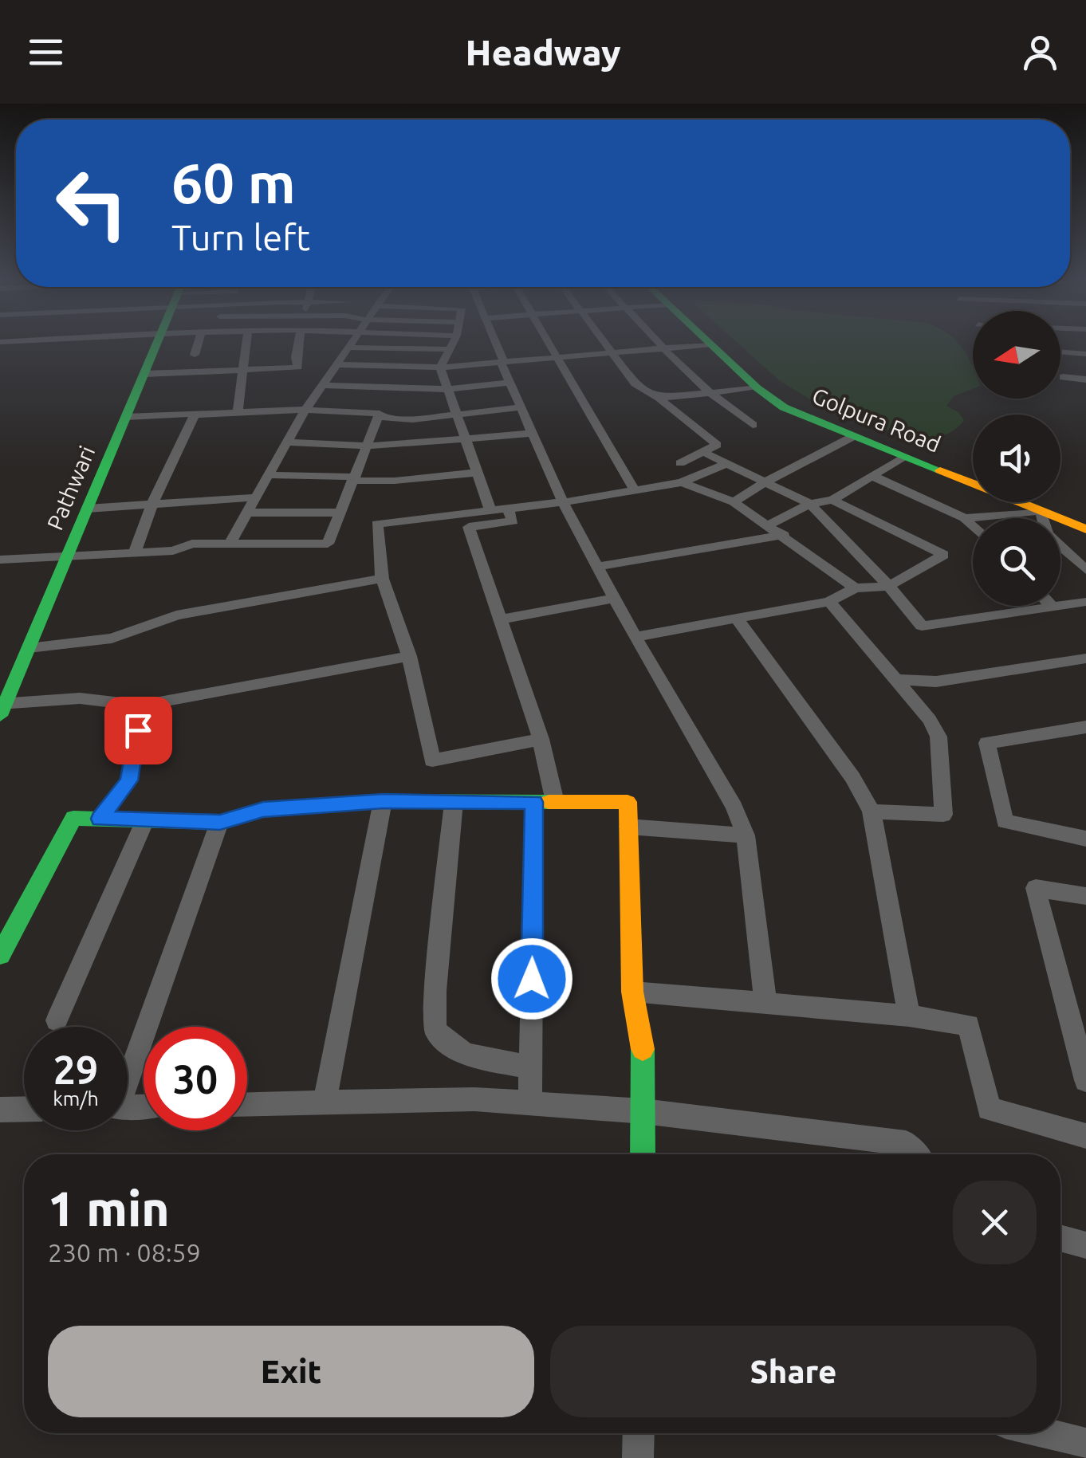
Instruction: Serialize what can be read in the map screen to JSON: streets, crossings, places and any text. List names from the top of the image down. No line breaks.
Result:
{"streets":{"street":["Golpura Road","Pathwari"]},"north":"left","page":{"header":"Headway","turn":["60 m","Turn left"],"speed":"29 km/h","limit":"30","heading":["1 min","230 m · 08:59"],"buttons":["Exit","Share"]}}
